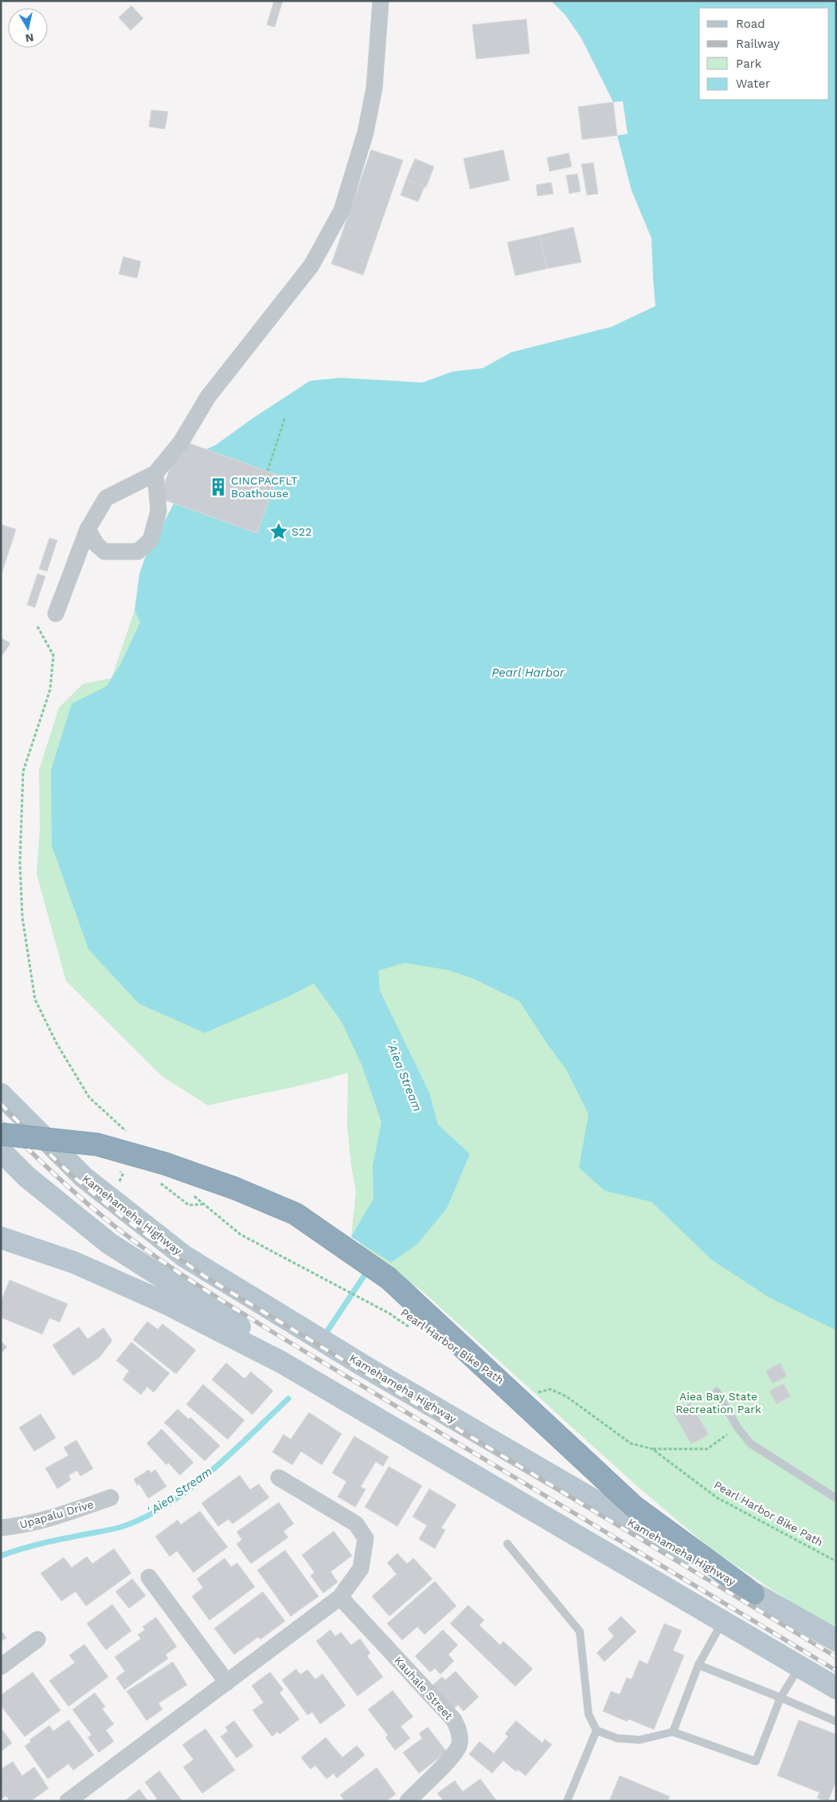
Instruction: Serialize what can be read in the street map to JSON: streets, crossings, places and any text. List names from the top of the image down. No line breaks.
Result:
{"streets":{"main road":["Kamehameha Highway"],"street":["Upapalu Drive","Kauhale Street"],"path":["Pearl Harbor Bike Path"]},"water":["Pearl Harbor","ʻAiea Stream"],"parks":["Aiea Bay State Recreation Park"],"places":{"building":["CINCPACFLT Boathouse"],"place":["S22"]},"legend":["Road","Railway","Park","Water"],"north":"bottom"}
